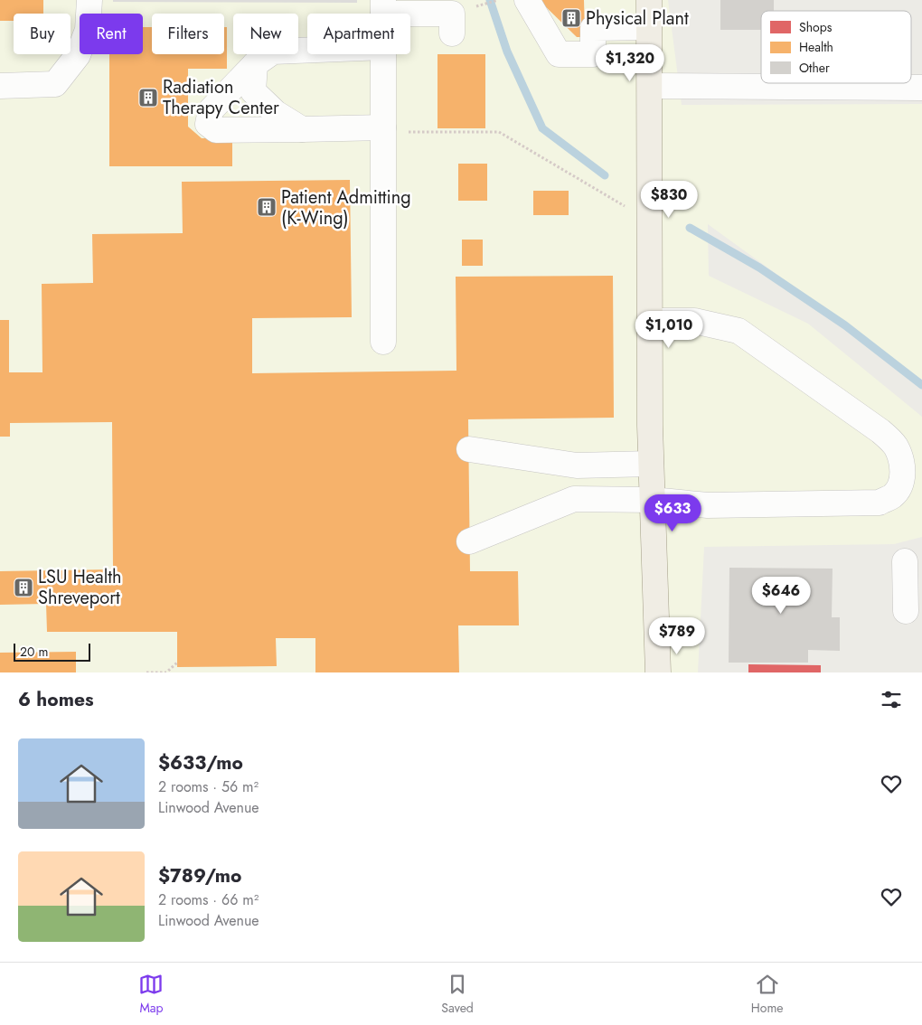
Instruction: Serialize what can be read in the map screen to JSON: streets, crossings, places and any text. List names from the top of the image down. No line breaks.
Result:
{"places":{"building":["Physical Plant","Radiation Therapy Center","Patient Admitting (K-Wing)","LSU Health Shreveport"]},"legend":["Shops","Health","Other"],"scale_bar":"20 m","page":{"chip":["Buy","Rent","Filters","New","Apartment"],"price":["$1,320","$830","$1,010","$633","$646","$789"],"scale":"20 m","heading":"6 homes","list":[{"name":"$633/mo","note":"2 rooms · 56 m² · Linwood Avenue"},{"name":"$789/mo","note":"2 rooms · 66 m² · Linwood Avenue"}],"tabs":["Map","Saved","Home"]}}
